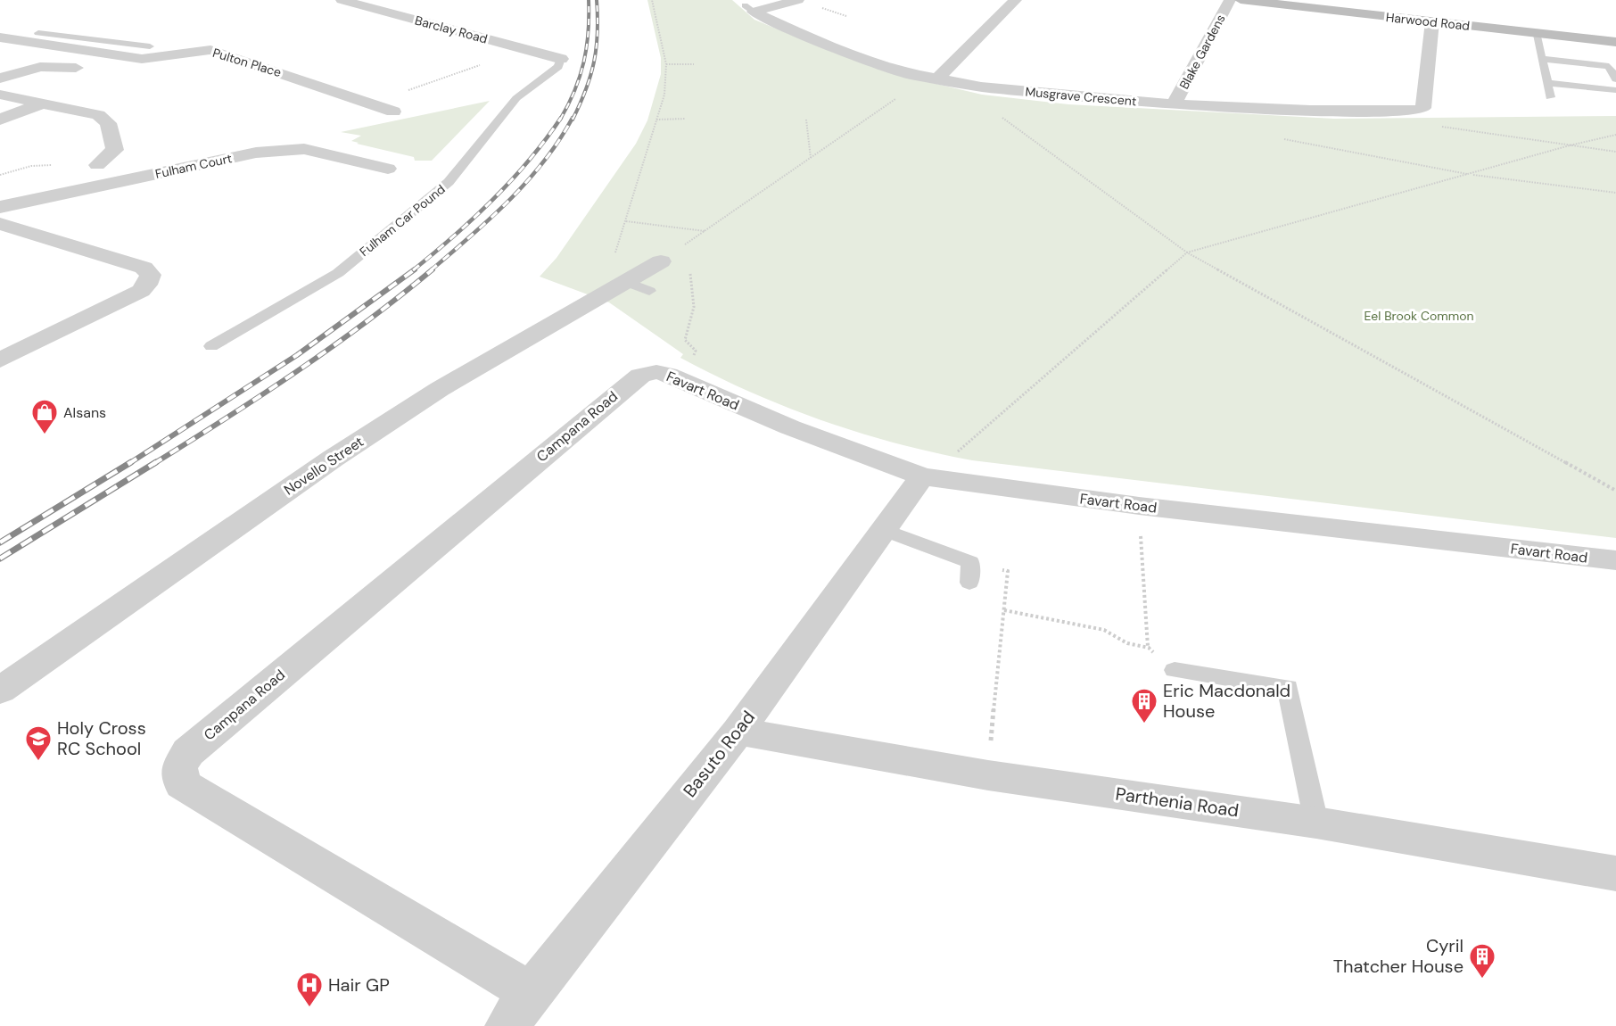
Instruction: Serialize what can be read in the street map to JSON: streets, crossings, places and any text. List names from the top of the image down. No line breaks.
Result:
{"streets":{"main road":["Harwood Road"],"street":["Barclay Road","Blake Gardens","Pulton Place","Musgrave Crescent","Fulham Court","Favart Road","Campana Road","Novello Street","Basuto Road","Parthenia Road"],"lane":["Fulham Car Pound"]},"crossings":[["Harwood Road","Musgrave Crescent"],["Barclay Road","Fulham Car Pound"],["Blake Gardens","Musgrave Crescent"],["Favart Road","Campana Road"],["Favart Road","Basuto Road"],["Campana Road","Basuto Road"],["Basuto Road","Parthenia Road"]],"parks":["Eel Brook Common"],"places":{"shop":["Alsans"],"building":["Eric Macdonald House","Cyril Thatcher House"],"school or university":["Holy Cross RC School"],"hospital":["Hair GP"]}}
